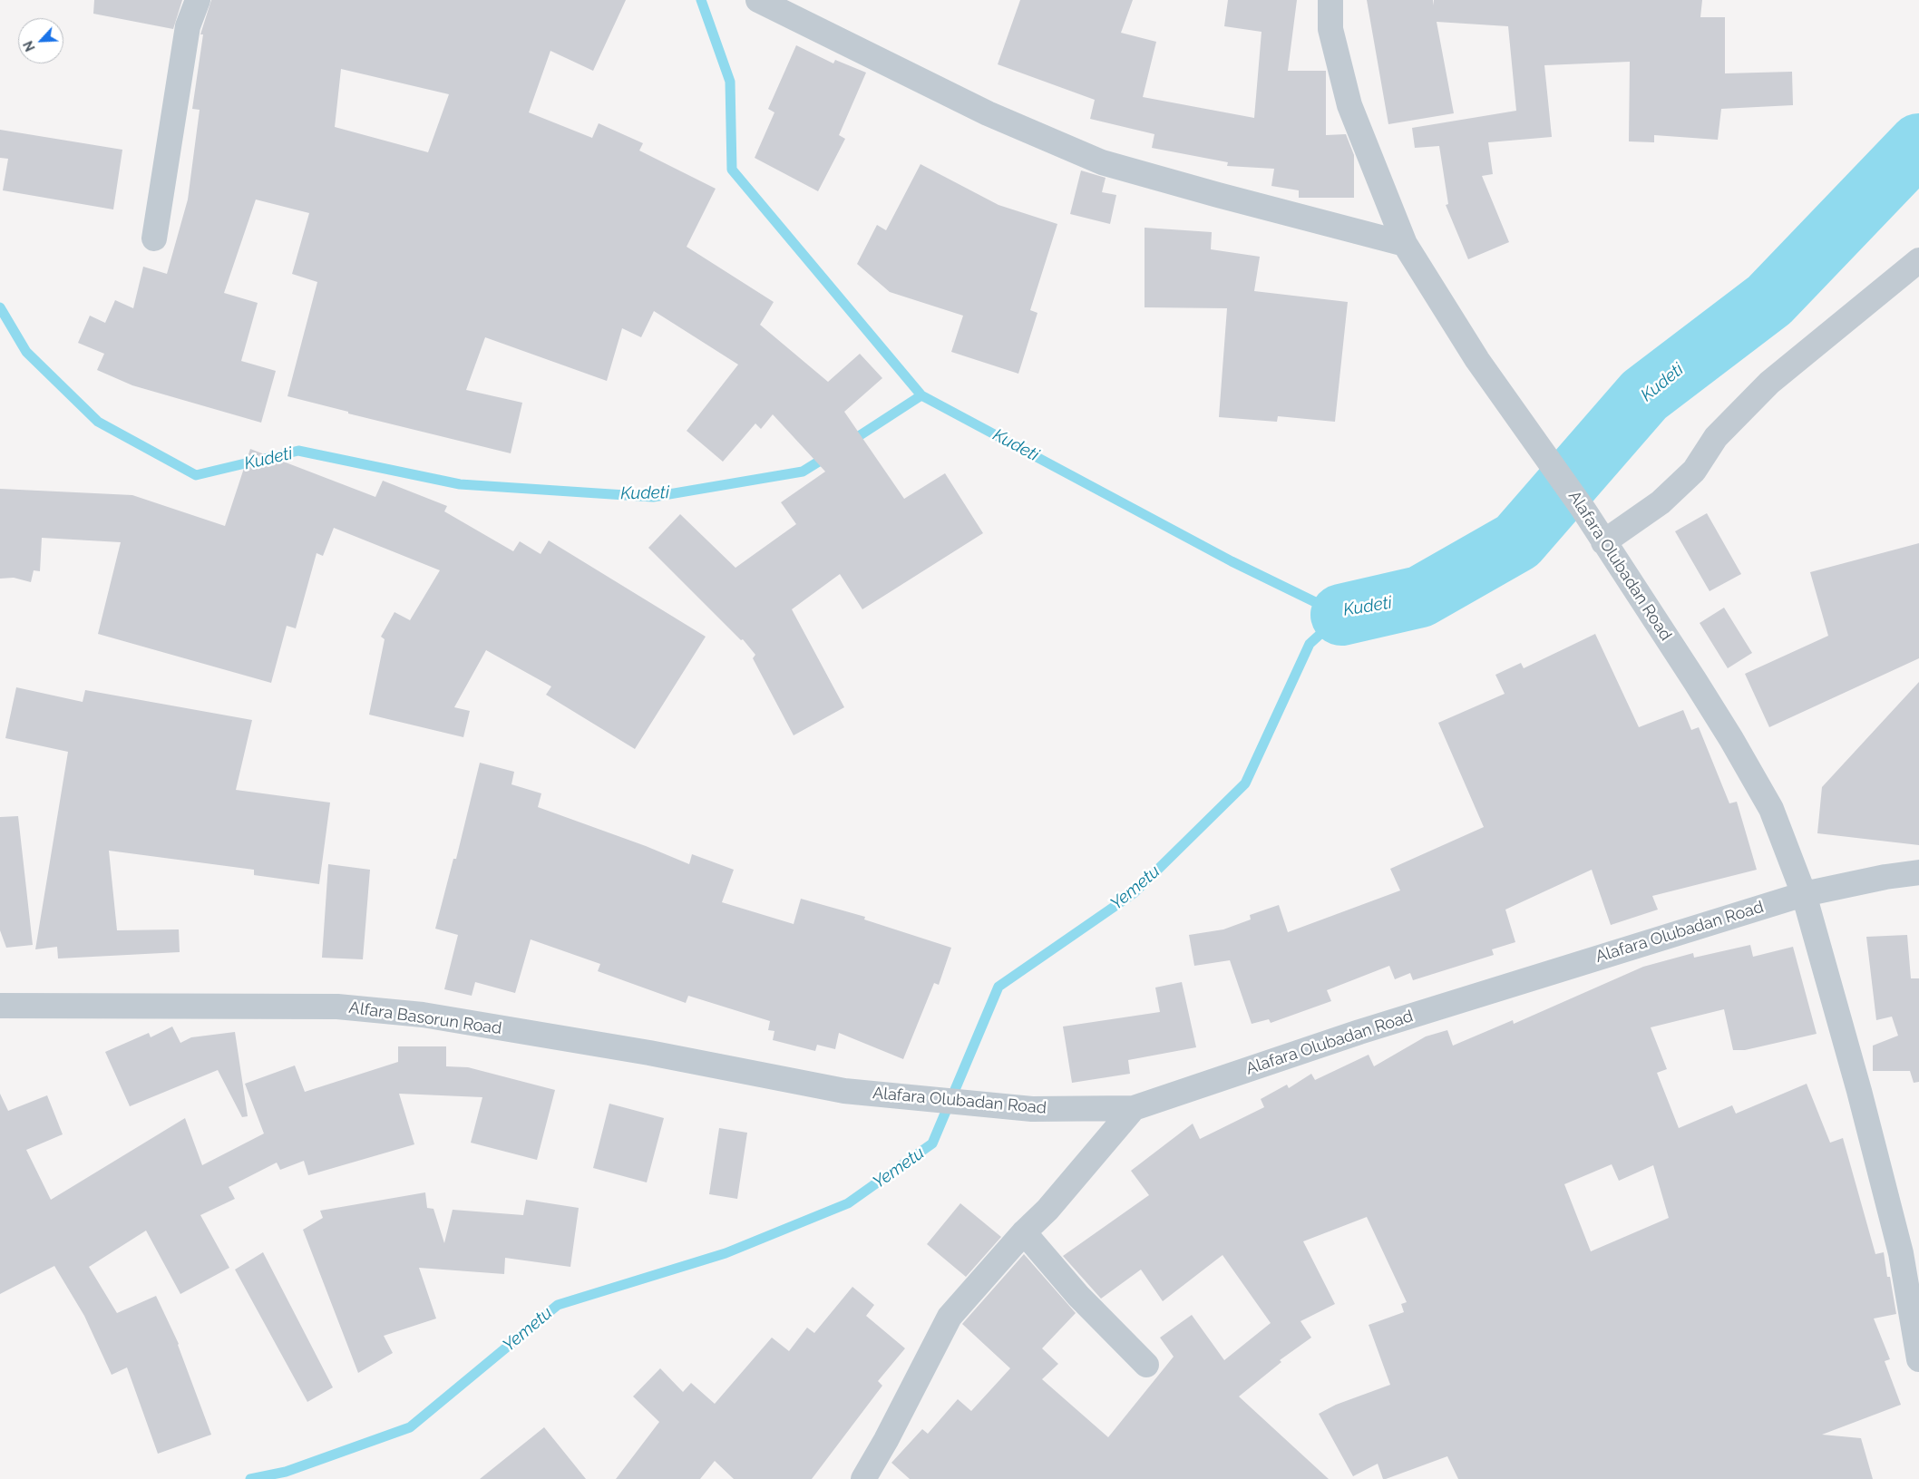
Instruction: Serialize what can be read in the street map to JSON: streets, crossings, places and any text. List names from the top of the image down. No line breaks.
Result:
{"streets":{"street":["Alafara Olubadan Road","Alfara Basorun Road"]},"crossings":[["Alafara Olubadan Road","Alfara Basorun Road"]],"water":["Kudeti","Yemetu"],"north":"bottom left"}
